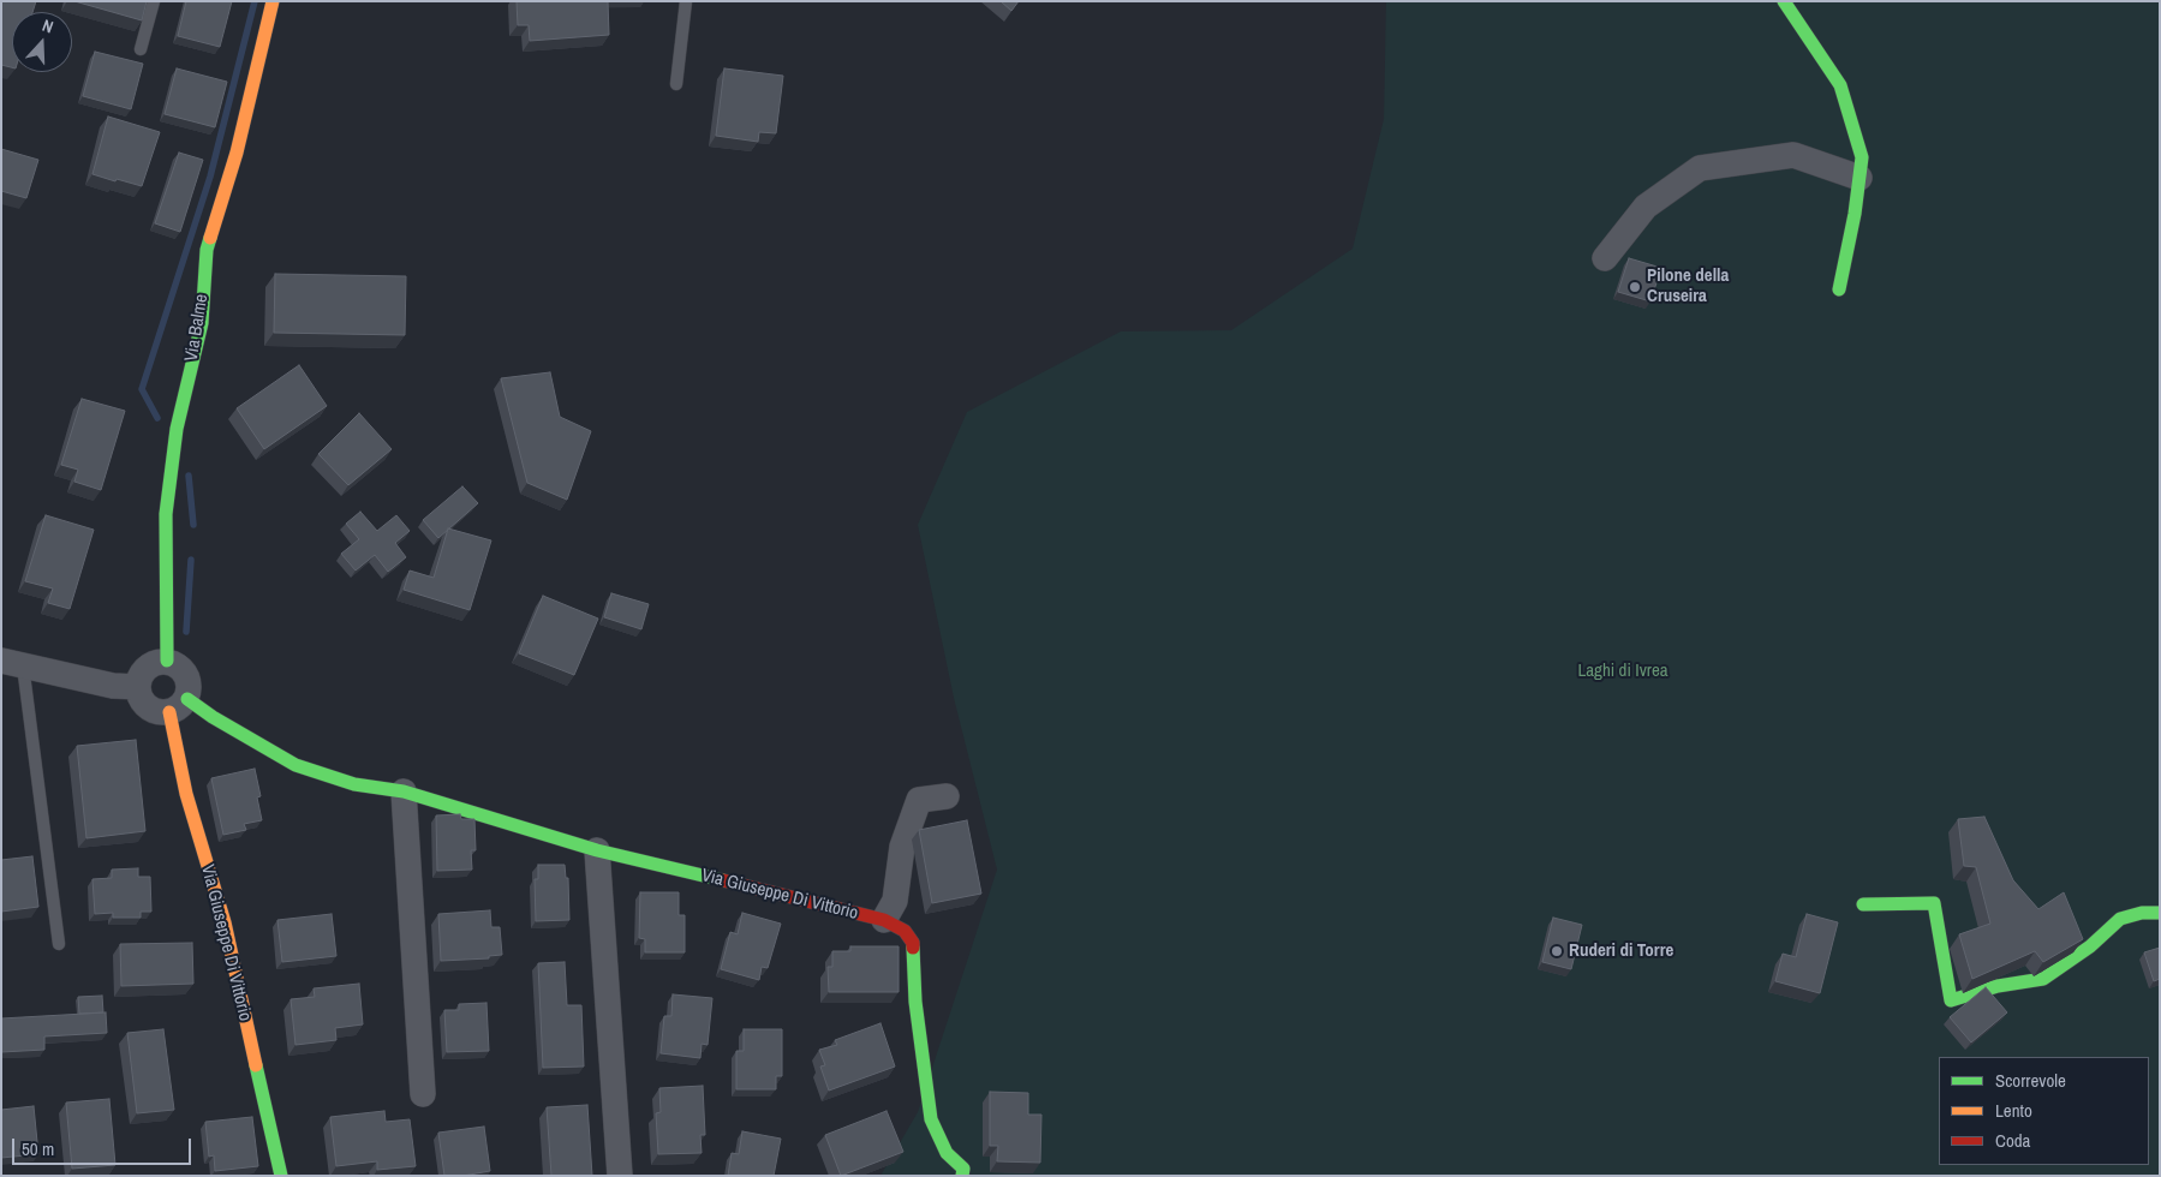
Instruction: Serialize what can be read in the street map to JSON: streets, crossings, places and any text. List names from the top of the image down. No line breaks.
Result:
{"streets":{"street":["Via Balme","Via Giuseppe Di Vittorio"]},"crossings":[["Via Balme","Via Giuseppe Di Vittorio"]],"parks":["Laghi di Ivrea"],"places":["Pilone della Cruseira","Ruderi di Torre"],"legend":["Scorrevole","Lento","Coda"],"scale_bar":"50 m","north":"top"}
